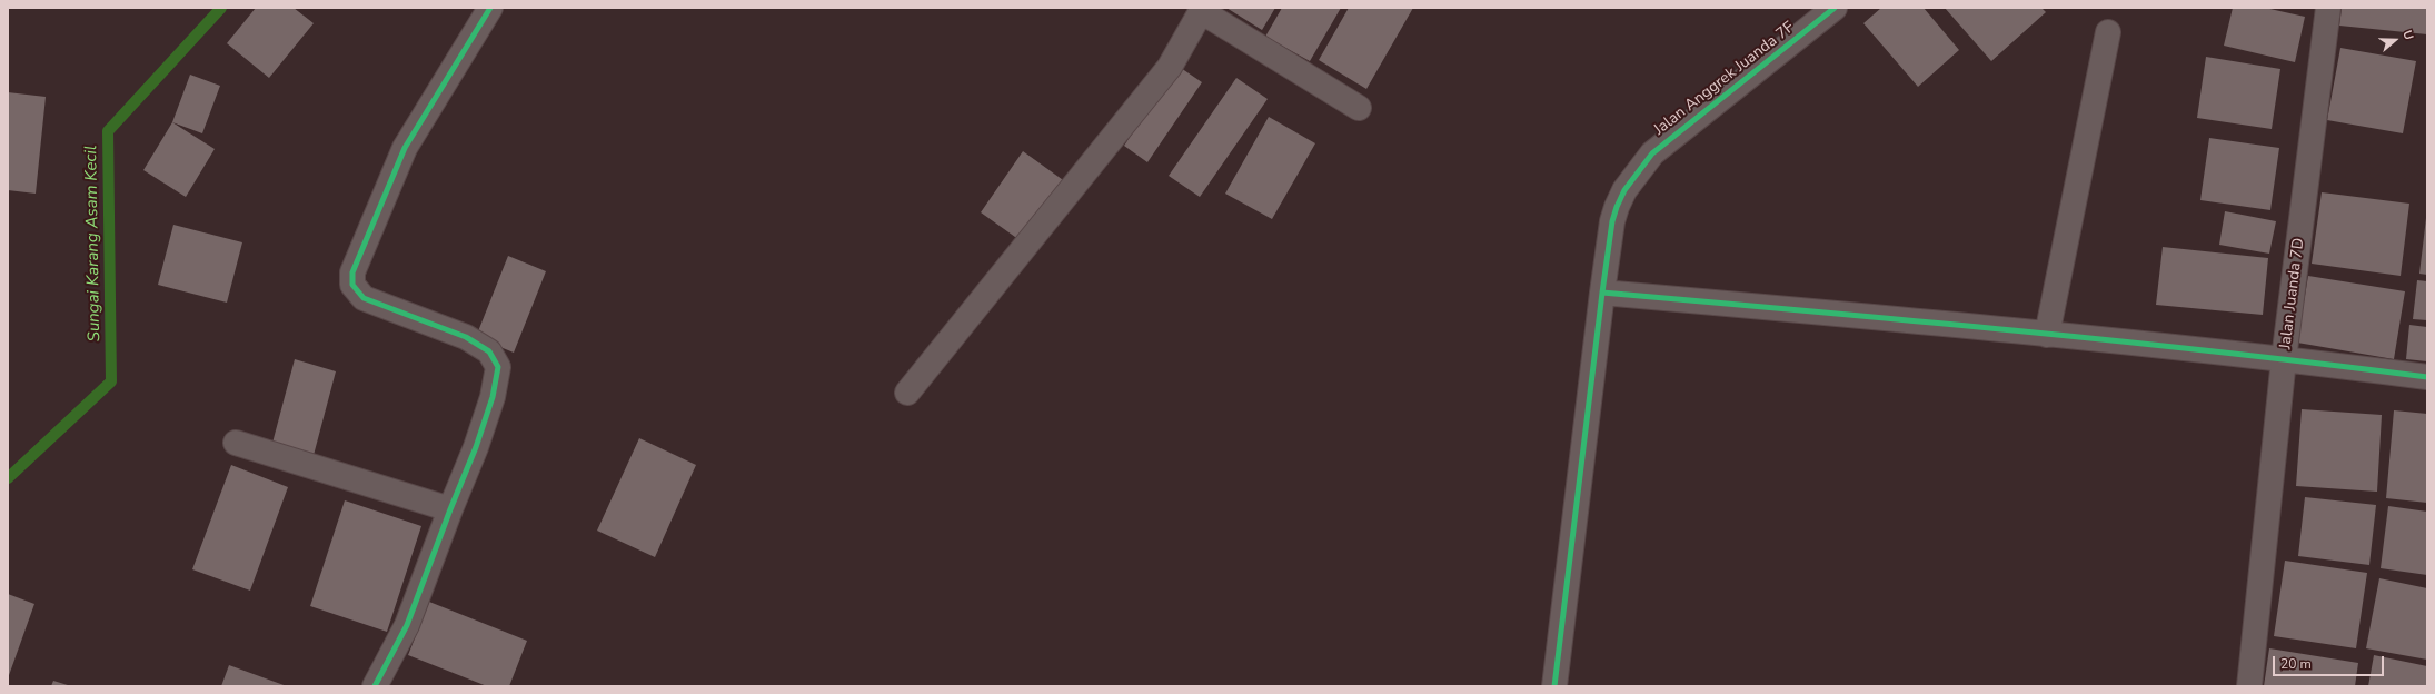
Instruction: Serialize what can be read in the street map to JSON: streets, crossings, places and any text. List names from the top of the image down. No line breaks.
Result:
{"streets":{"street":["Jalan Anggrek Juanda 7F","Jalan Juanda 7D"]},"water":["Sungai Karang Asam Kecil"],"scale_bar":"20 m","north":"right"}
